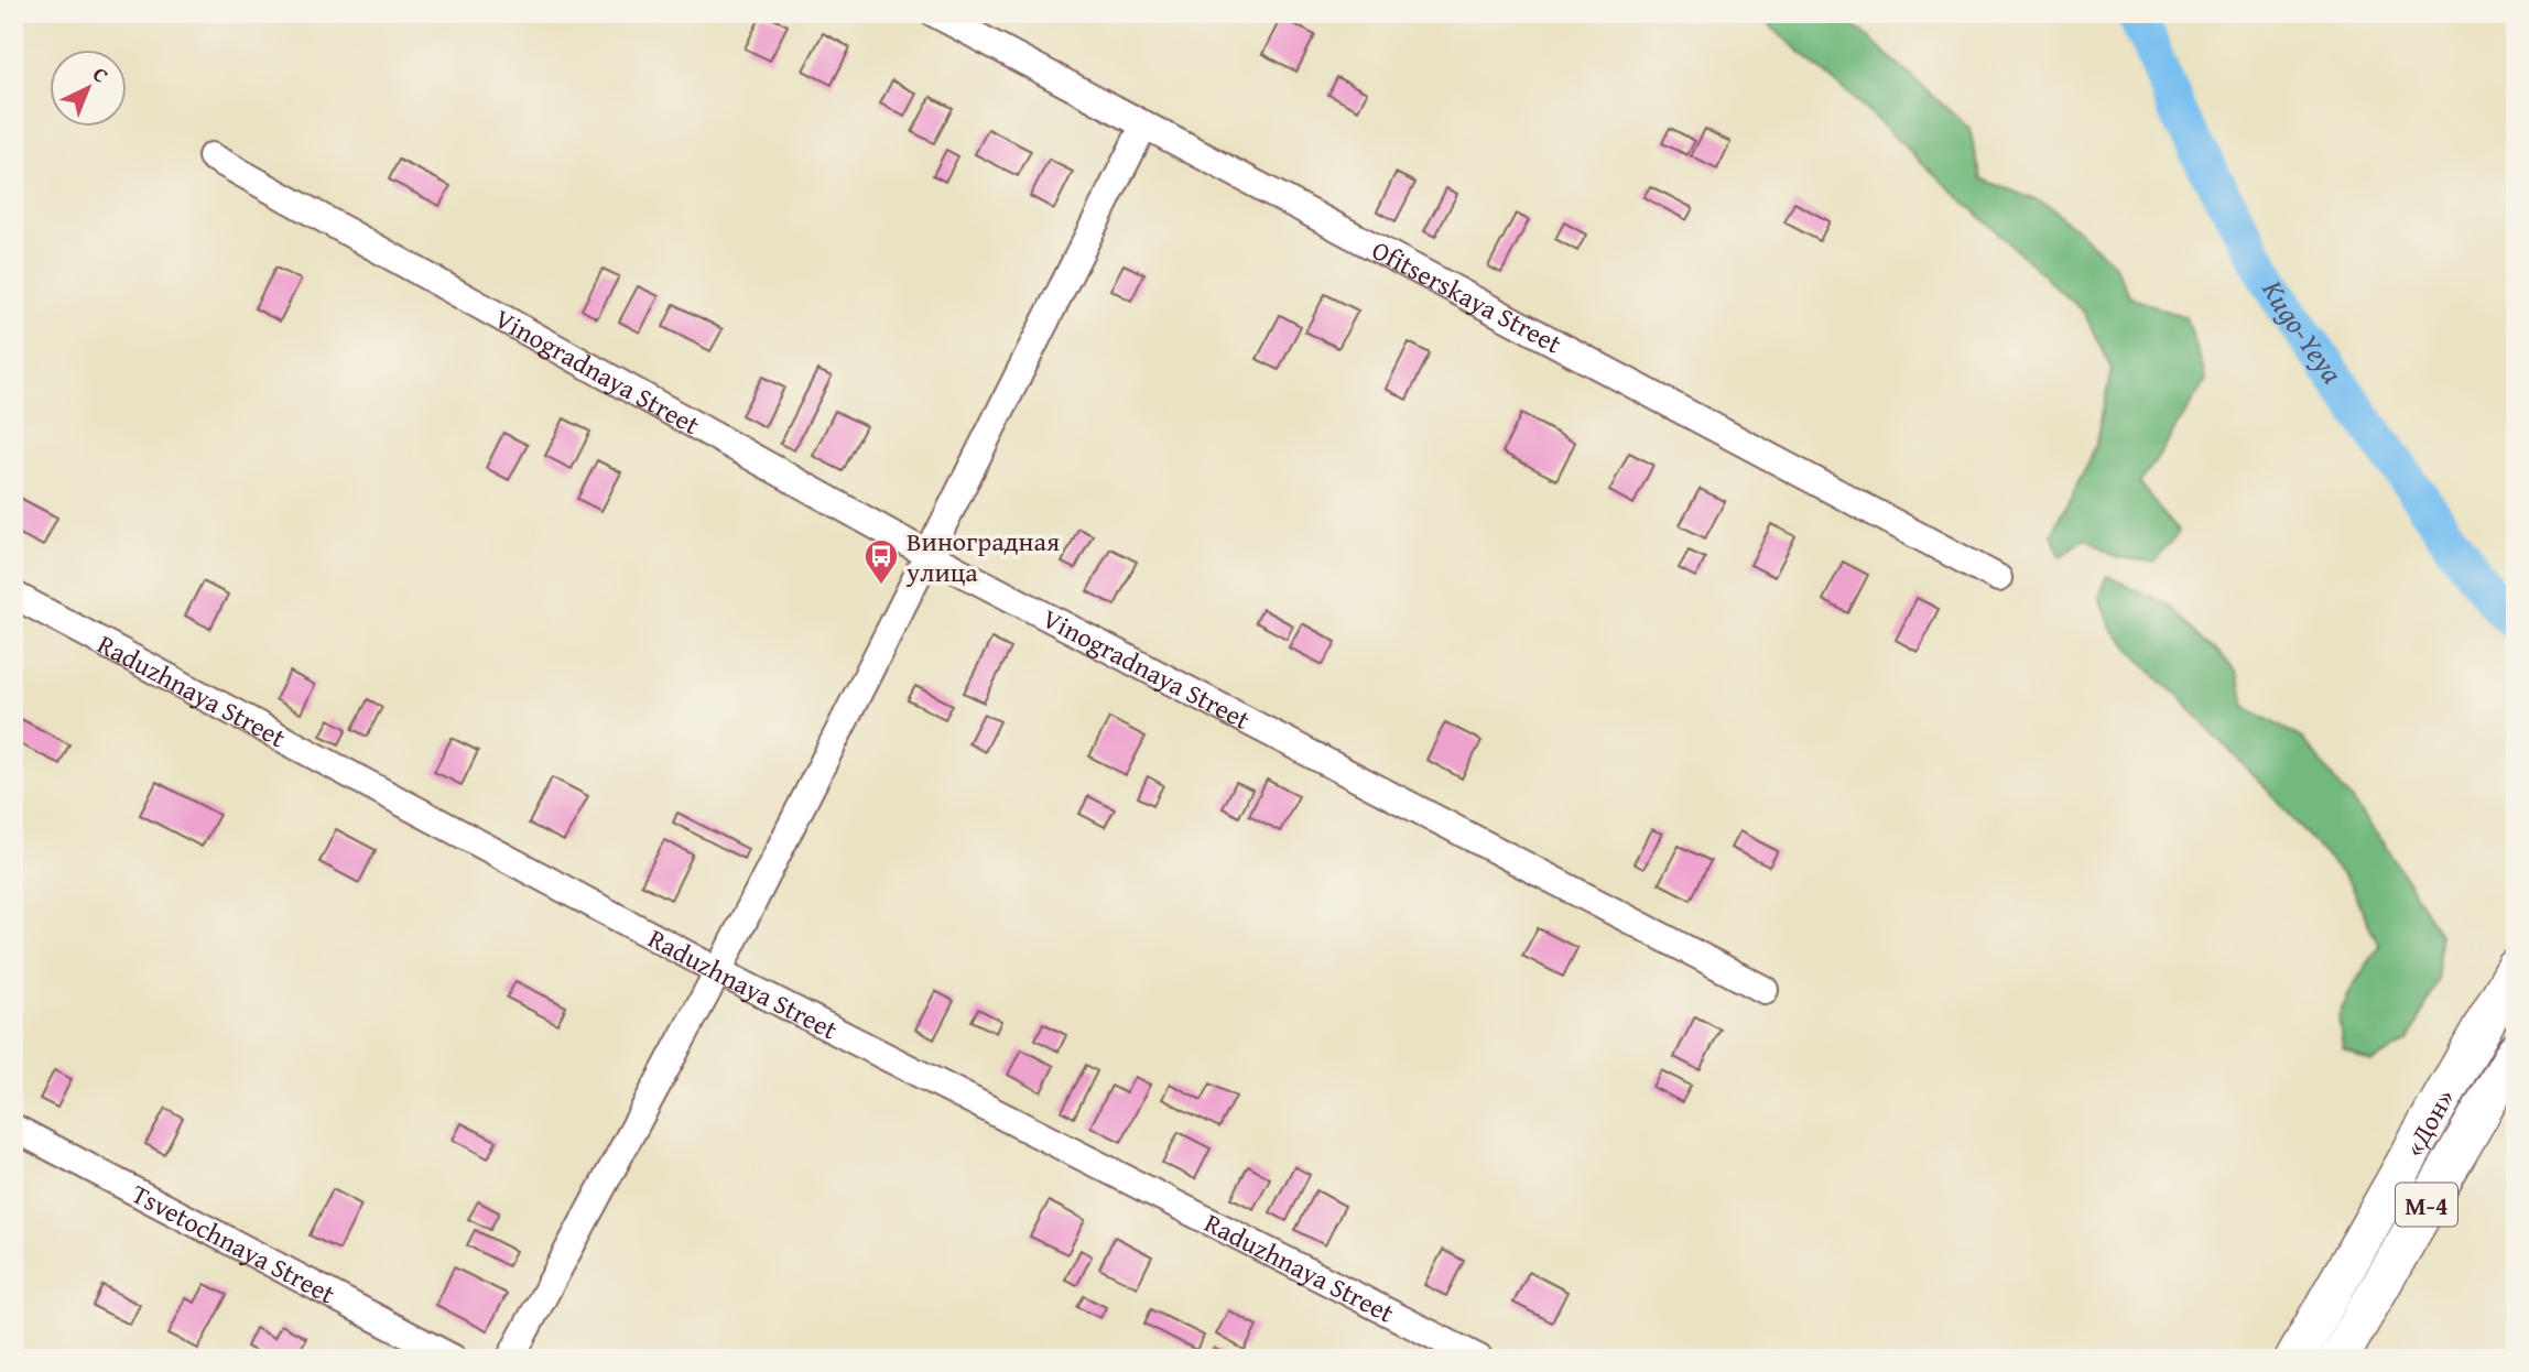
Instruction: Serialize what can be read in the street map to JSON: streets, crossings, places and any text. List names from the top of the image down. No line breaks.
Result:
{"streets":{"highway":["«Дон»","М-4"],"street":["Ofitserskaya Street","Vinogradnaya Street","Raduzhnaya Street","Tsvetochnaya Street"]},"water":["Kugo-Yeya"],"places":{"bus stop":["Виноградная улица"]},"north":"top right"}
